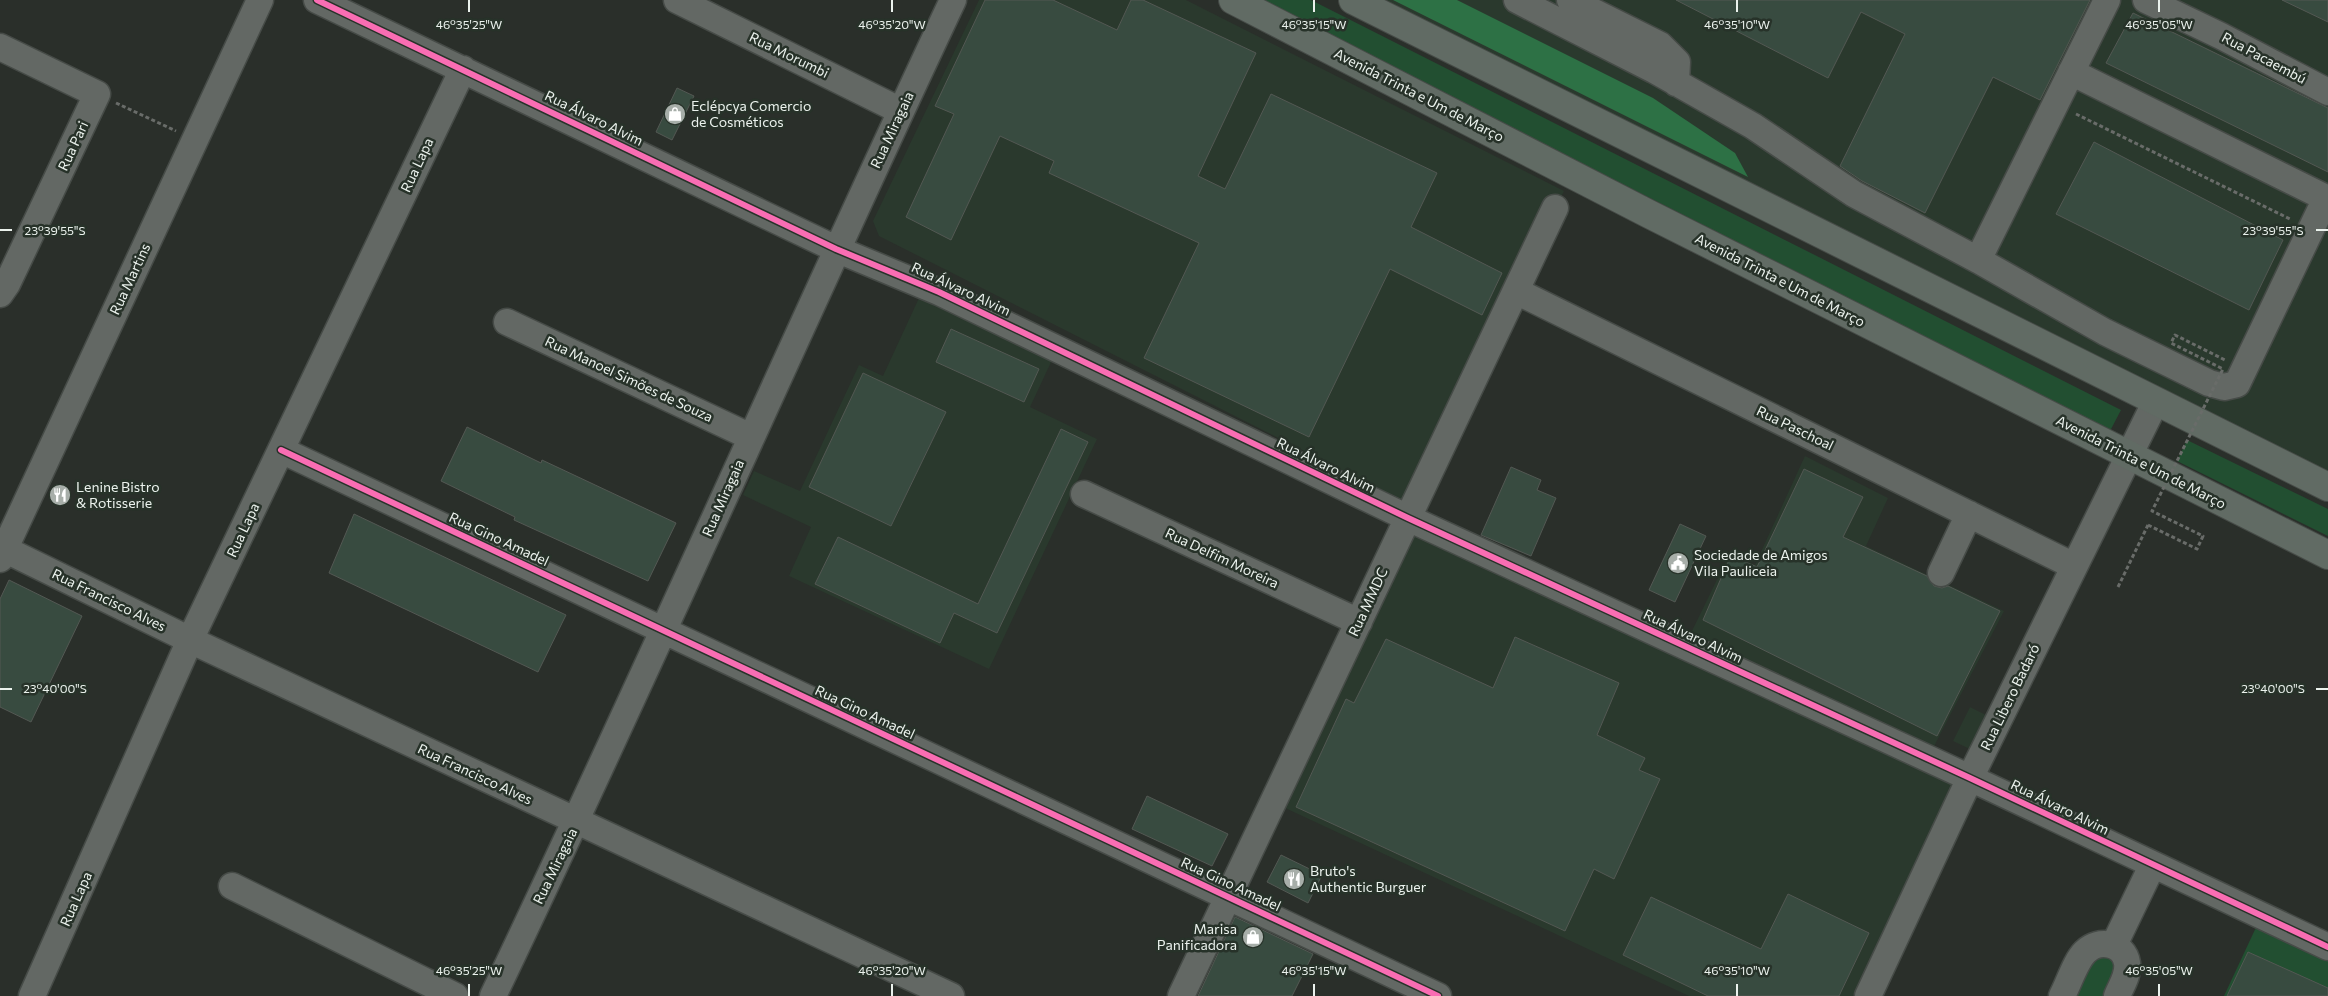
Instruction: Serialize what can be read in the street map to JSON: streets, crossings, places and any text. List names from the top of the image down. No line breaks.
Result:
{"streets":{"main road":["Avenida Trinta e Um de Março"],"street":["Rua Morumbi","Rua Pacaembú","Rua Álvaro Alvim","Rua Miragaia","Rua Pari","Rua Lapa","Rua Martins","Rua Manoel Simões de Souza","Rua Paschoal","Rua Gino Amadel","Rua Delfim Moreira","Rua Francisco Alves","Rua MMDC","Rua Libero Badaró"]},"crossings":[["Rua Morumbi","Rua Miragaia"],["Avenida Trinta e Um de Março","Rua Libero Badaró"],["Rua Álvaro Alvim","Rua Miragaia"],["Rua Álvaro Alvim","Rua Lapa"],["Rua Álvaro Alvim","Rua MMDC"],["Rua Álvaro Alvim","Rua Libero Badaró"],["Rua Miragaia","Rua Manoel Simões de Souza"],["Rua Miragaia","Rua Gino Amadel"],["Rua Miragaia","Rua Francisco Alves"],["Rua Lapa","Rua Gino Amadel"],["Rua Lapa","Rua Francisco Alves"],["Rua Martins","Rua Francisco Alves"],["Rua Paschoal","Rua MMDC"],["Rua Paschoal","Rua Libero Badaró"],["Rua Gino Amadel","Rua MMDC"],["Rua Delfim Moreira","Rua MMDC"]],"places":{"shop":["Eclépcya Comercio de Cosméticos","Marisa Panificadora"],"restaurant":["Lenine Bistro & Rotisserie","Bruto's Authentic Burguer"],"public building":["Sociedade de Amigos Vila Pauliceia"]},"coordinates":["46°35'25\"W","46°35'20\"W","46°35'15\"W","46°35'10\"W","46°35'05\"W","23°39'55\"S","23°40'00\"S"]}
